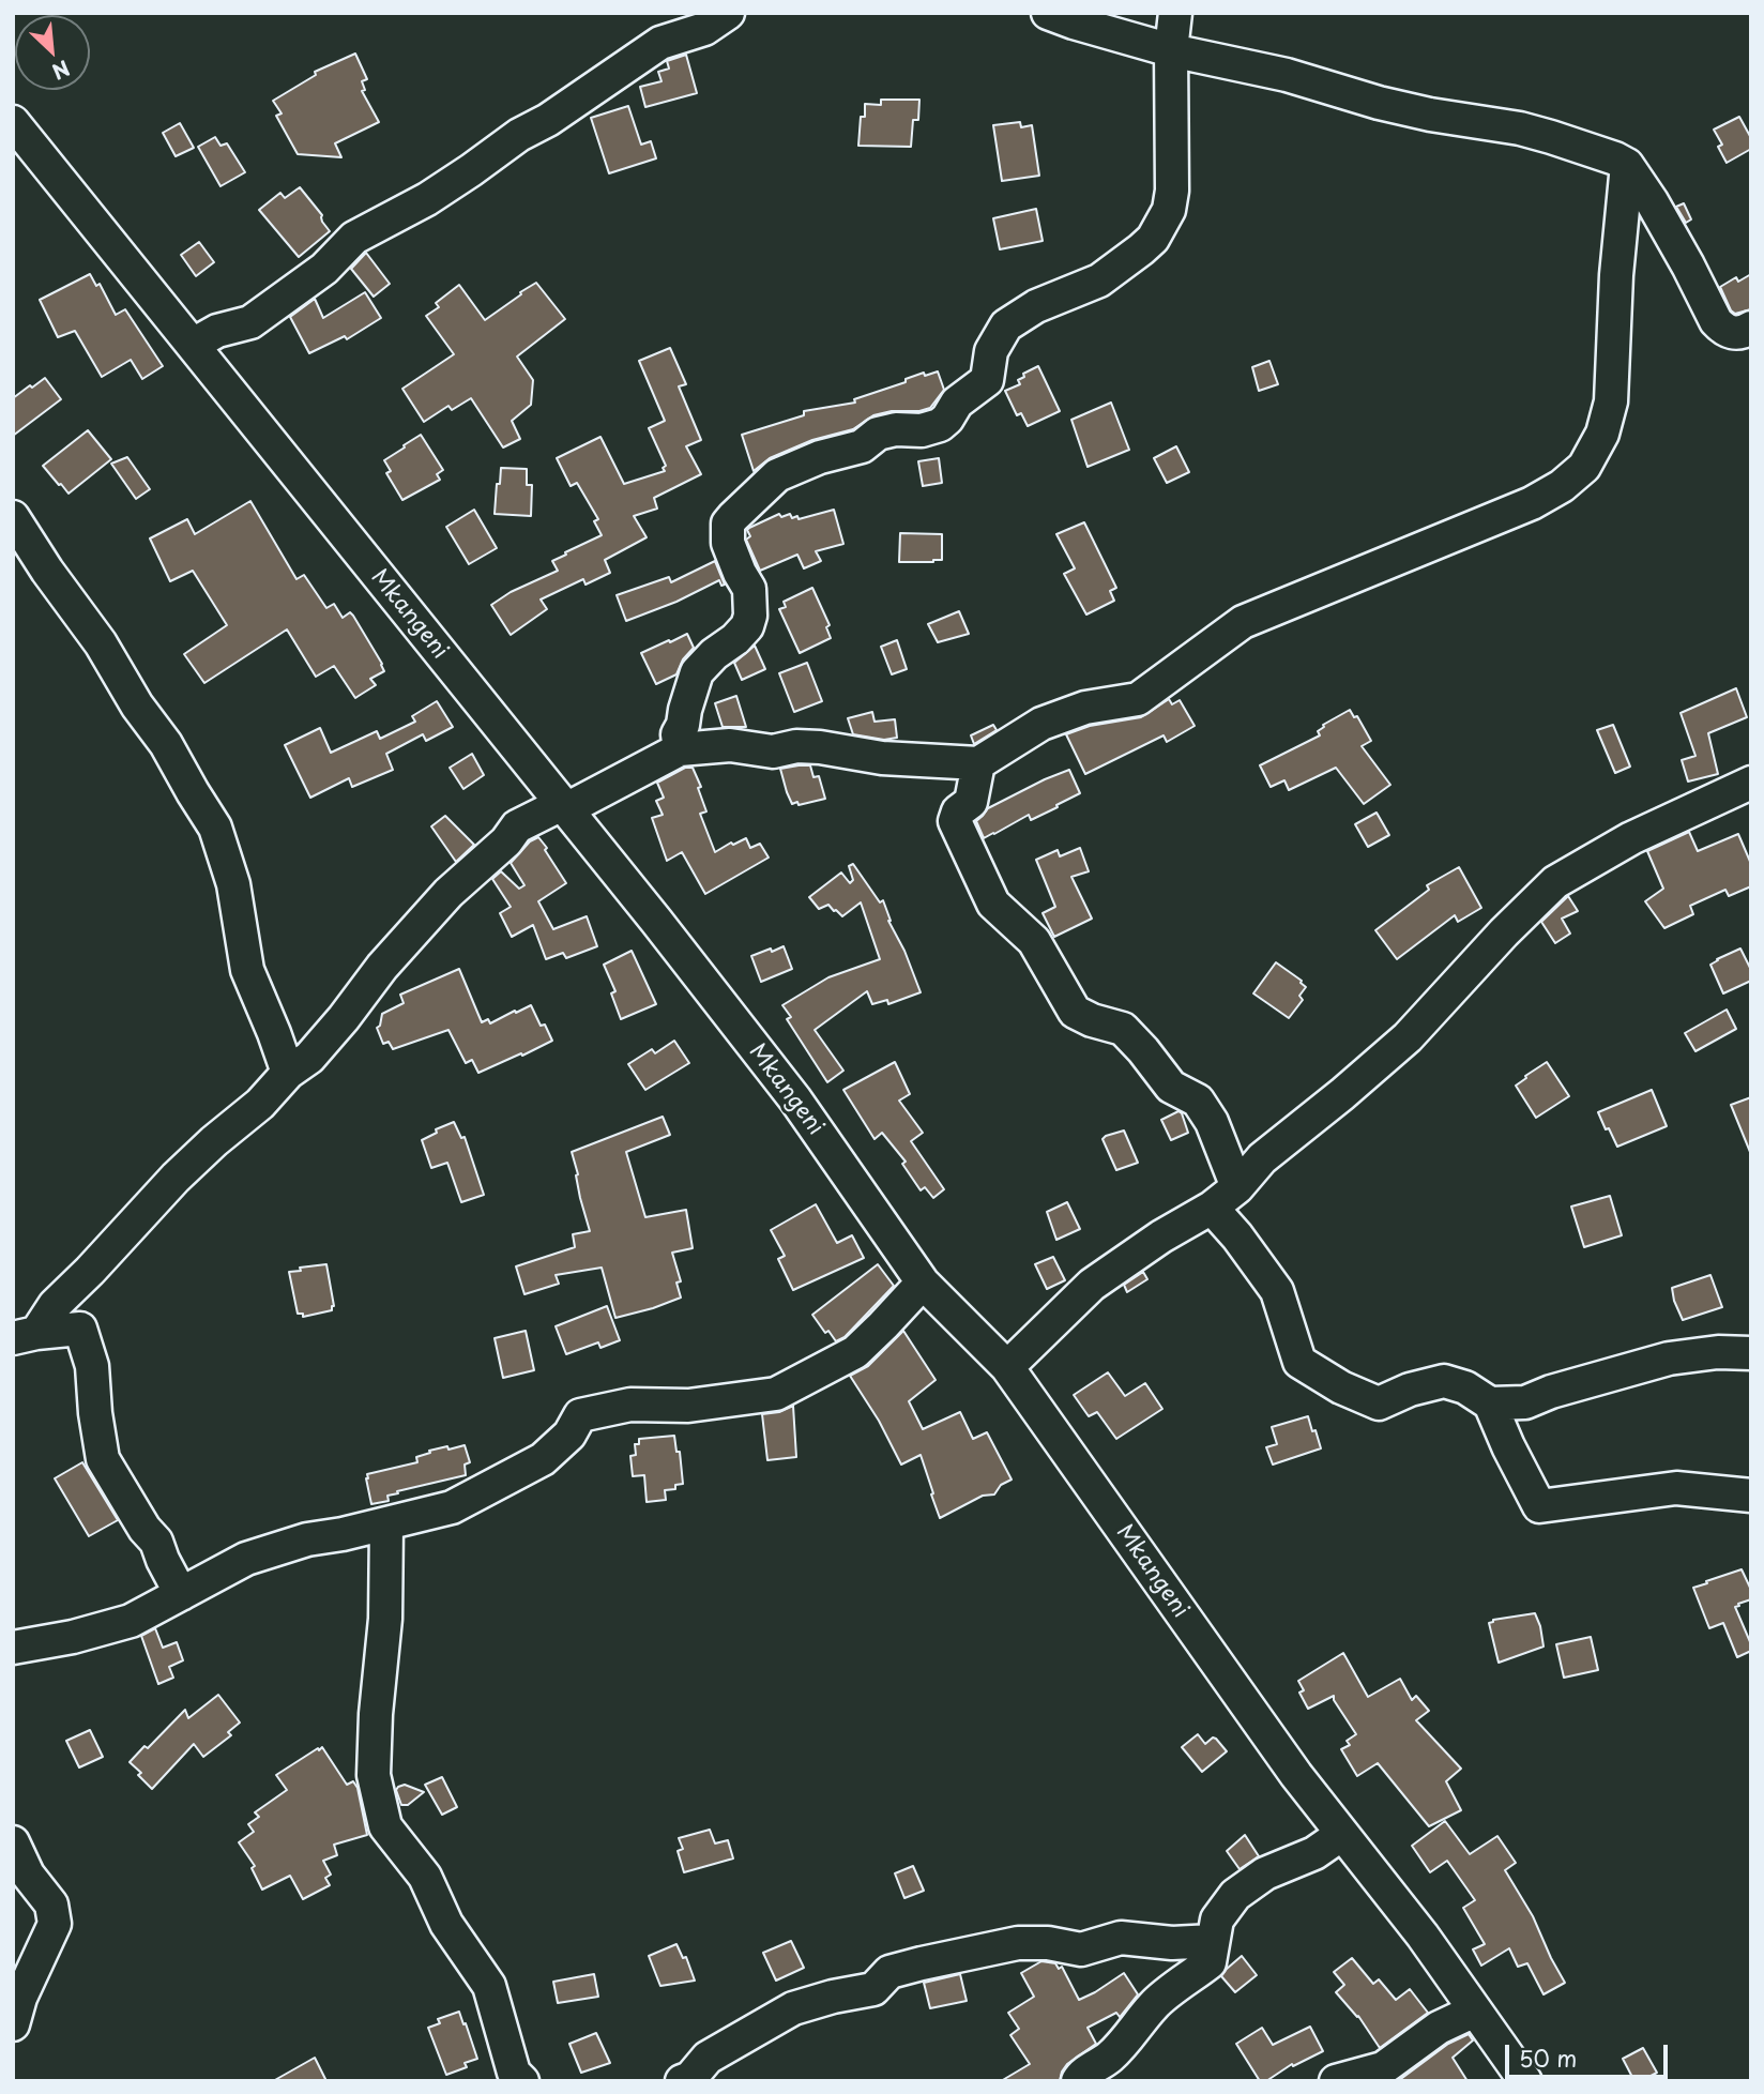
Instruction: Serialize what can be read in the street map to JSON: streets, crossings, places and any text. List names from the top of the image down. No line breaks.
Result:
{"streets":{"street":["Mkangeni"]},"scale_bar":"50 m","north":"bottom right"}
